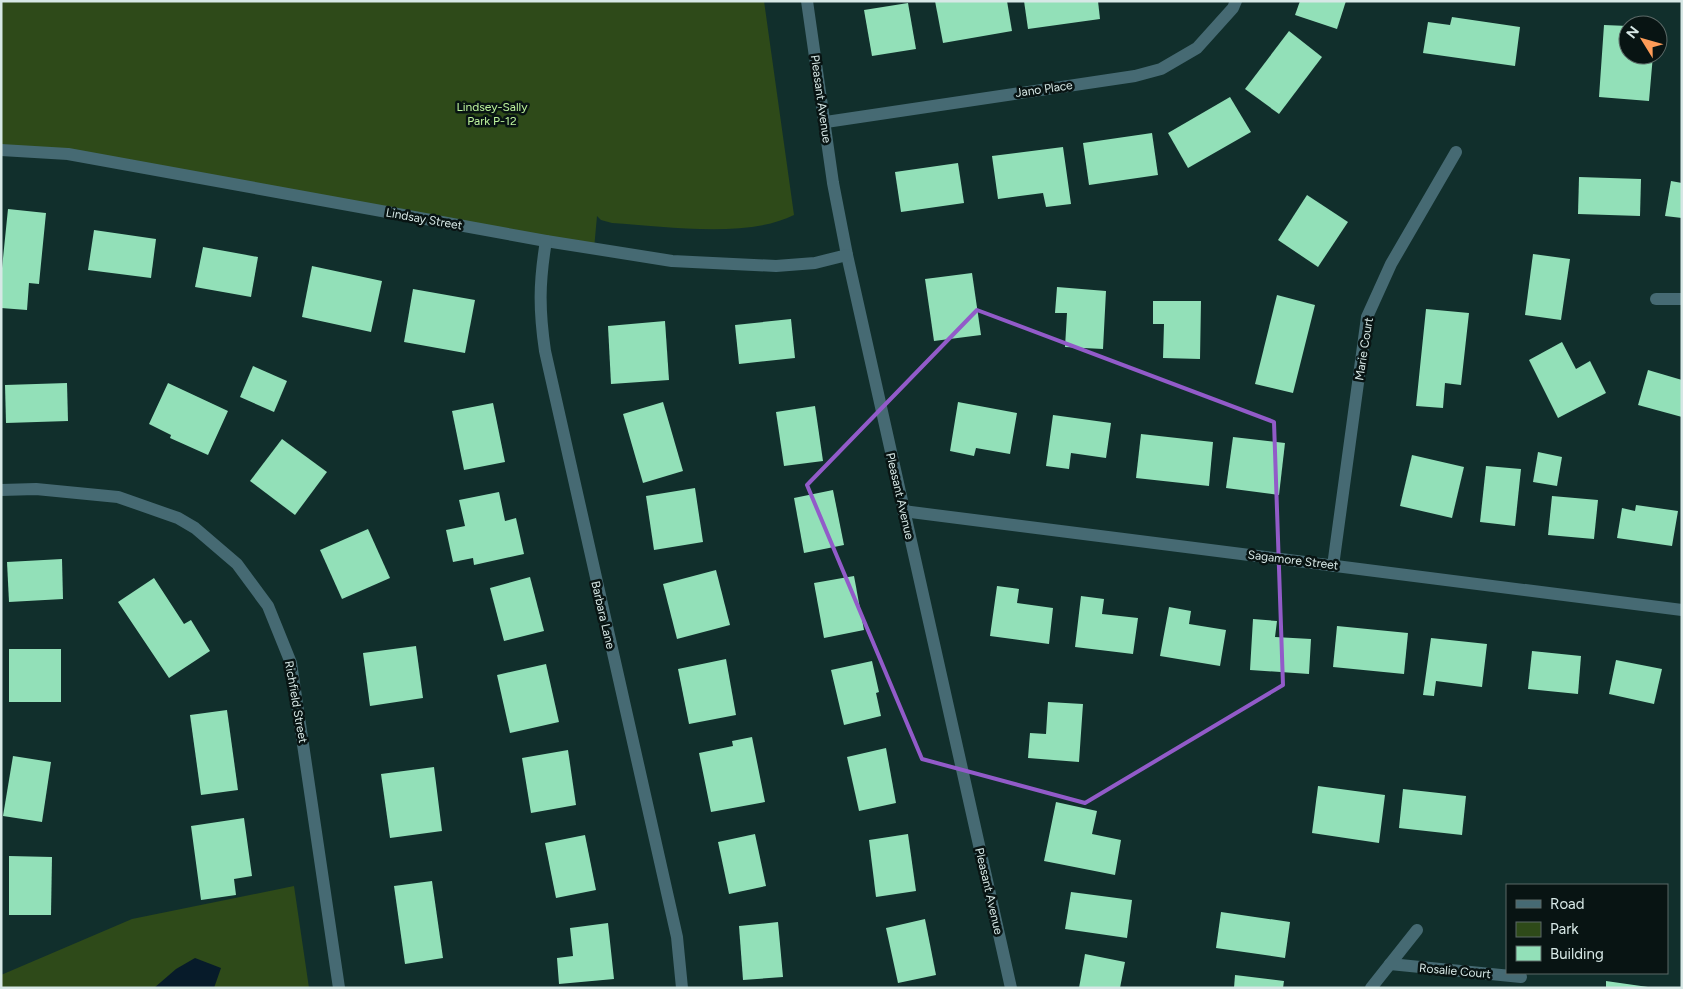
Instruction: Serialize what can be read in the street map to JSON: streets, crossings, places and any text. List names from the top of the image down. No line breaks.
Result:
{"streets":{"street":["Jano Place","Pleasant Avenue","Lindsay Street","Marie Court","Sagamore Street","Barbara Lane","Richfield Street","Rosalie Court"]},"crossings":[["Jano Place","Pleasant Avenue"],["Pleasant Avenue","Lindsay Street"],["Pleasant Avenue","Sagamore Street"],["Lindsay Street","Barbara Lane"],["Marie Court","Sagamore Street"]],"parks":["Lindsey-Sally Park P-12"],"legend":["Road","Park","Building"],"north":"top left"}
